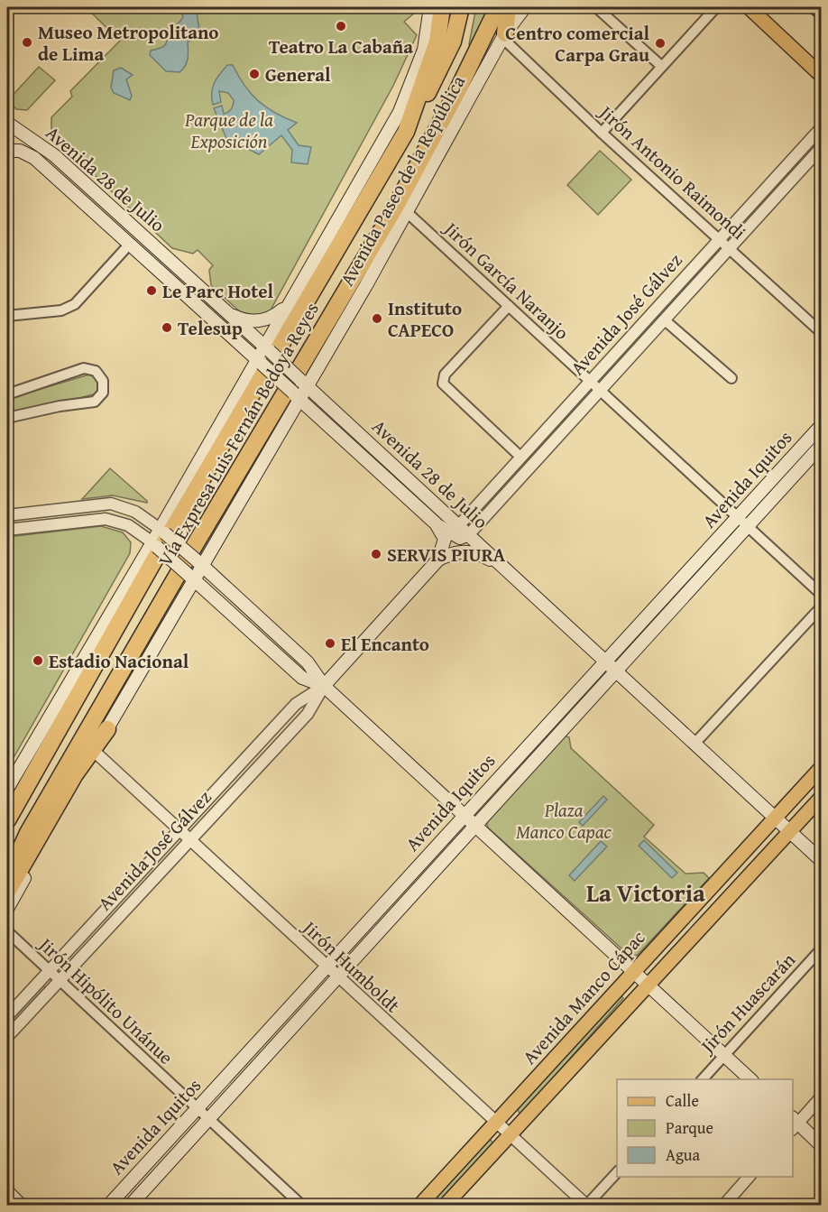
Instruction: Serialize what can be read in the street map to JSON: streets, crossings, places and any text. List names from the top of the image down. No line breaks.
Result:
{"streets":{"highway":["Vía Expresa Luis Fernán Bedoya Reyes"],"main road":["Avenida 28 de Julio","Avenida Paseo de la República","Avenida José Gálvez","Avenida Iquitos","Avenida Manco Cápac"],"street":["Jirón Antonio Raimondi","Jirón García Naranjo","Jirón Humboldt","Jirón Hipólito Unánue","Jirón Huascarán"]},"crossings":[["Jirón Antonio Raimondi","Avenida Paseo de la República"],["Jirón Antonio Raimondi","Avenida José Gálvez"],["Avenida 28 de Julio","Avenida Paseo de la República"],["Avenida 28 de Julio","Avenida José Gálvez"],["Avenida 28 de Julio","Avenida Iquitos"],["Avenida 28 de Julio","Avenida Manco Cápac"],["Avenida Paseo de la República","Jirón García Naranjo"],["Avenida Paseo de la República","Jirón Humboldt"],["Jirón García Naranjo","Avenida José Gálvez"],["Jirón García Naranjo","Avenida Iquitos"],["Avenida José Gálvez","Jirón Humboldt"],["Avenida José Gálvez","Jirón Hipólito Unánue"],["Avenida Iquitos","Jirón Humboldt"],["Avenida Iquitos","Jirón Hipólito Unánue"],["Jirón Humboldt","Avenida Manco Cápac"]],"districts":["La Victoria"],"parks":["Parque de la Exposición","Plaza Manco Capac"],"places":["Teatro La Cabaña","Museo Metropolitano de Lima","Centro comercial Carpa Grau","General","Le Parc Hotel","Instituto CAPECO","Telesup","SERVIS PIURA","El Encanto","Estadio Nacional"],"legend":["Calle","Parque","Agua"]}
